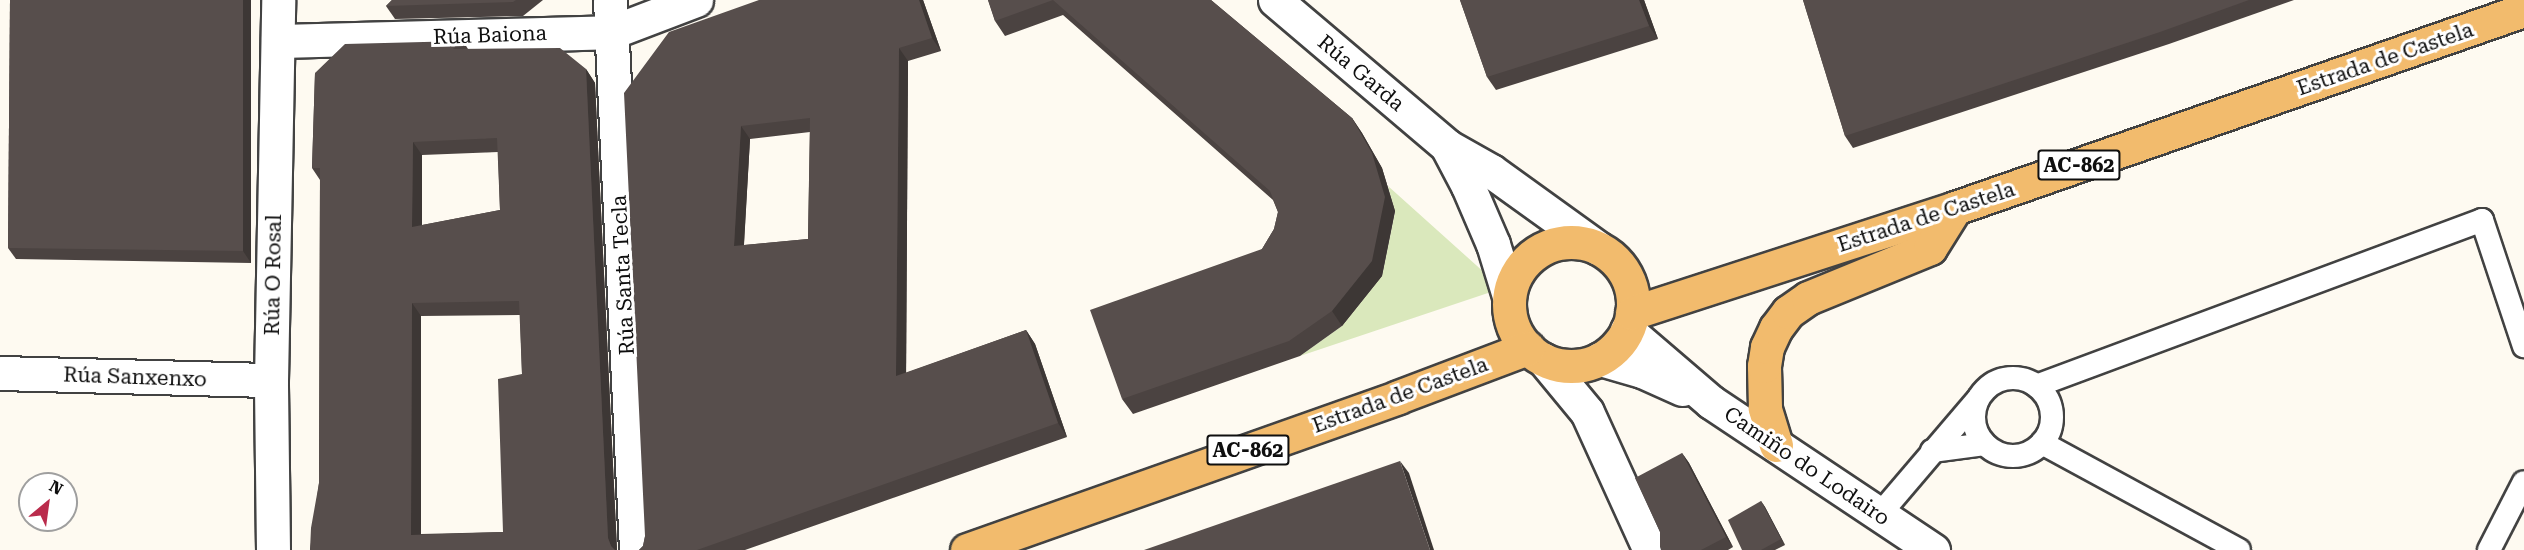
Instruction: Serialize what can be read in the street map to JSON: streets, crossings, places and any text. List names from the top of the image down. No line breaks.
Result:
{"streets":{"main road":["Estrada de Castela","AC-862"],"street":["Rúa Baiona","Rúa Garda","Rúa O Rosal","Rúa Santa Tecla","Rúa Sanxenxo","Camiño do Lodairo"]},"crossings":[["Rúa Baiona","Rúa O Rosal"],["Rúa Baiona","Rúa Santa Tecla"],["Estrada de Castela","Rúa Garda"],["Estrada de Castela","Camiño do Lodairo"],["Rúa Garda","Camiño do Lodairo"],["Rúa O Rosal","Rúa Sanxenxo"]],"north":"top right"}
